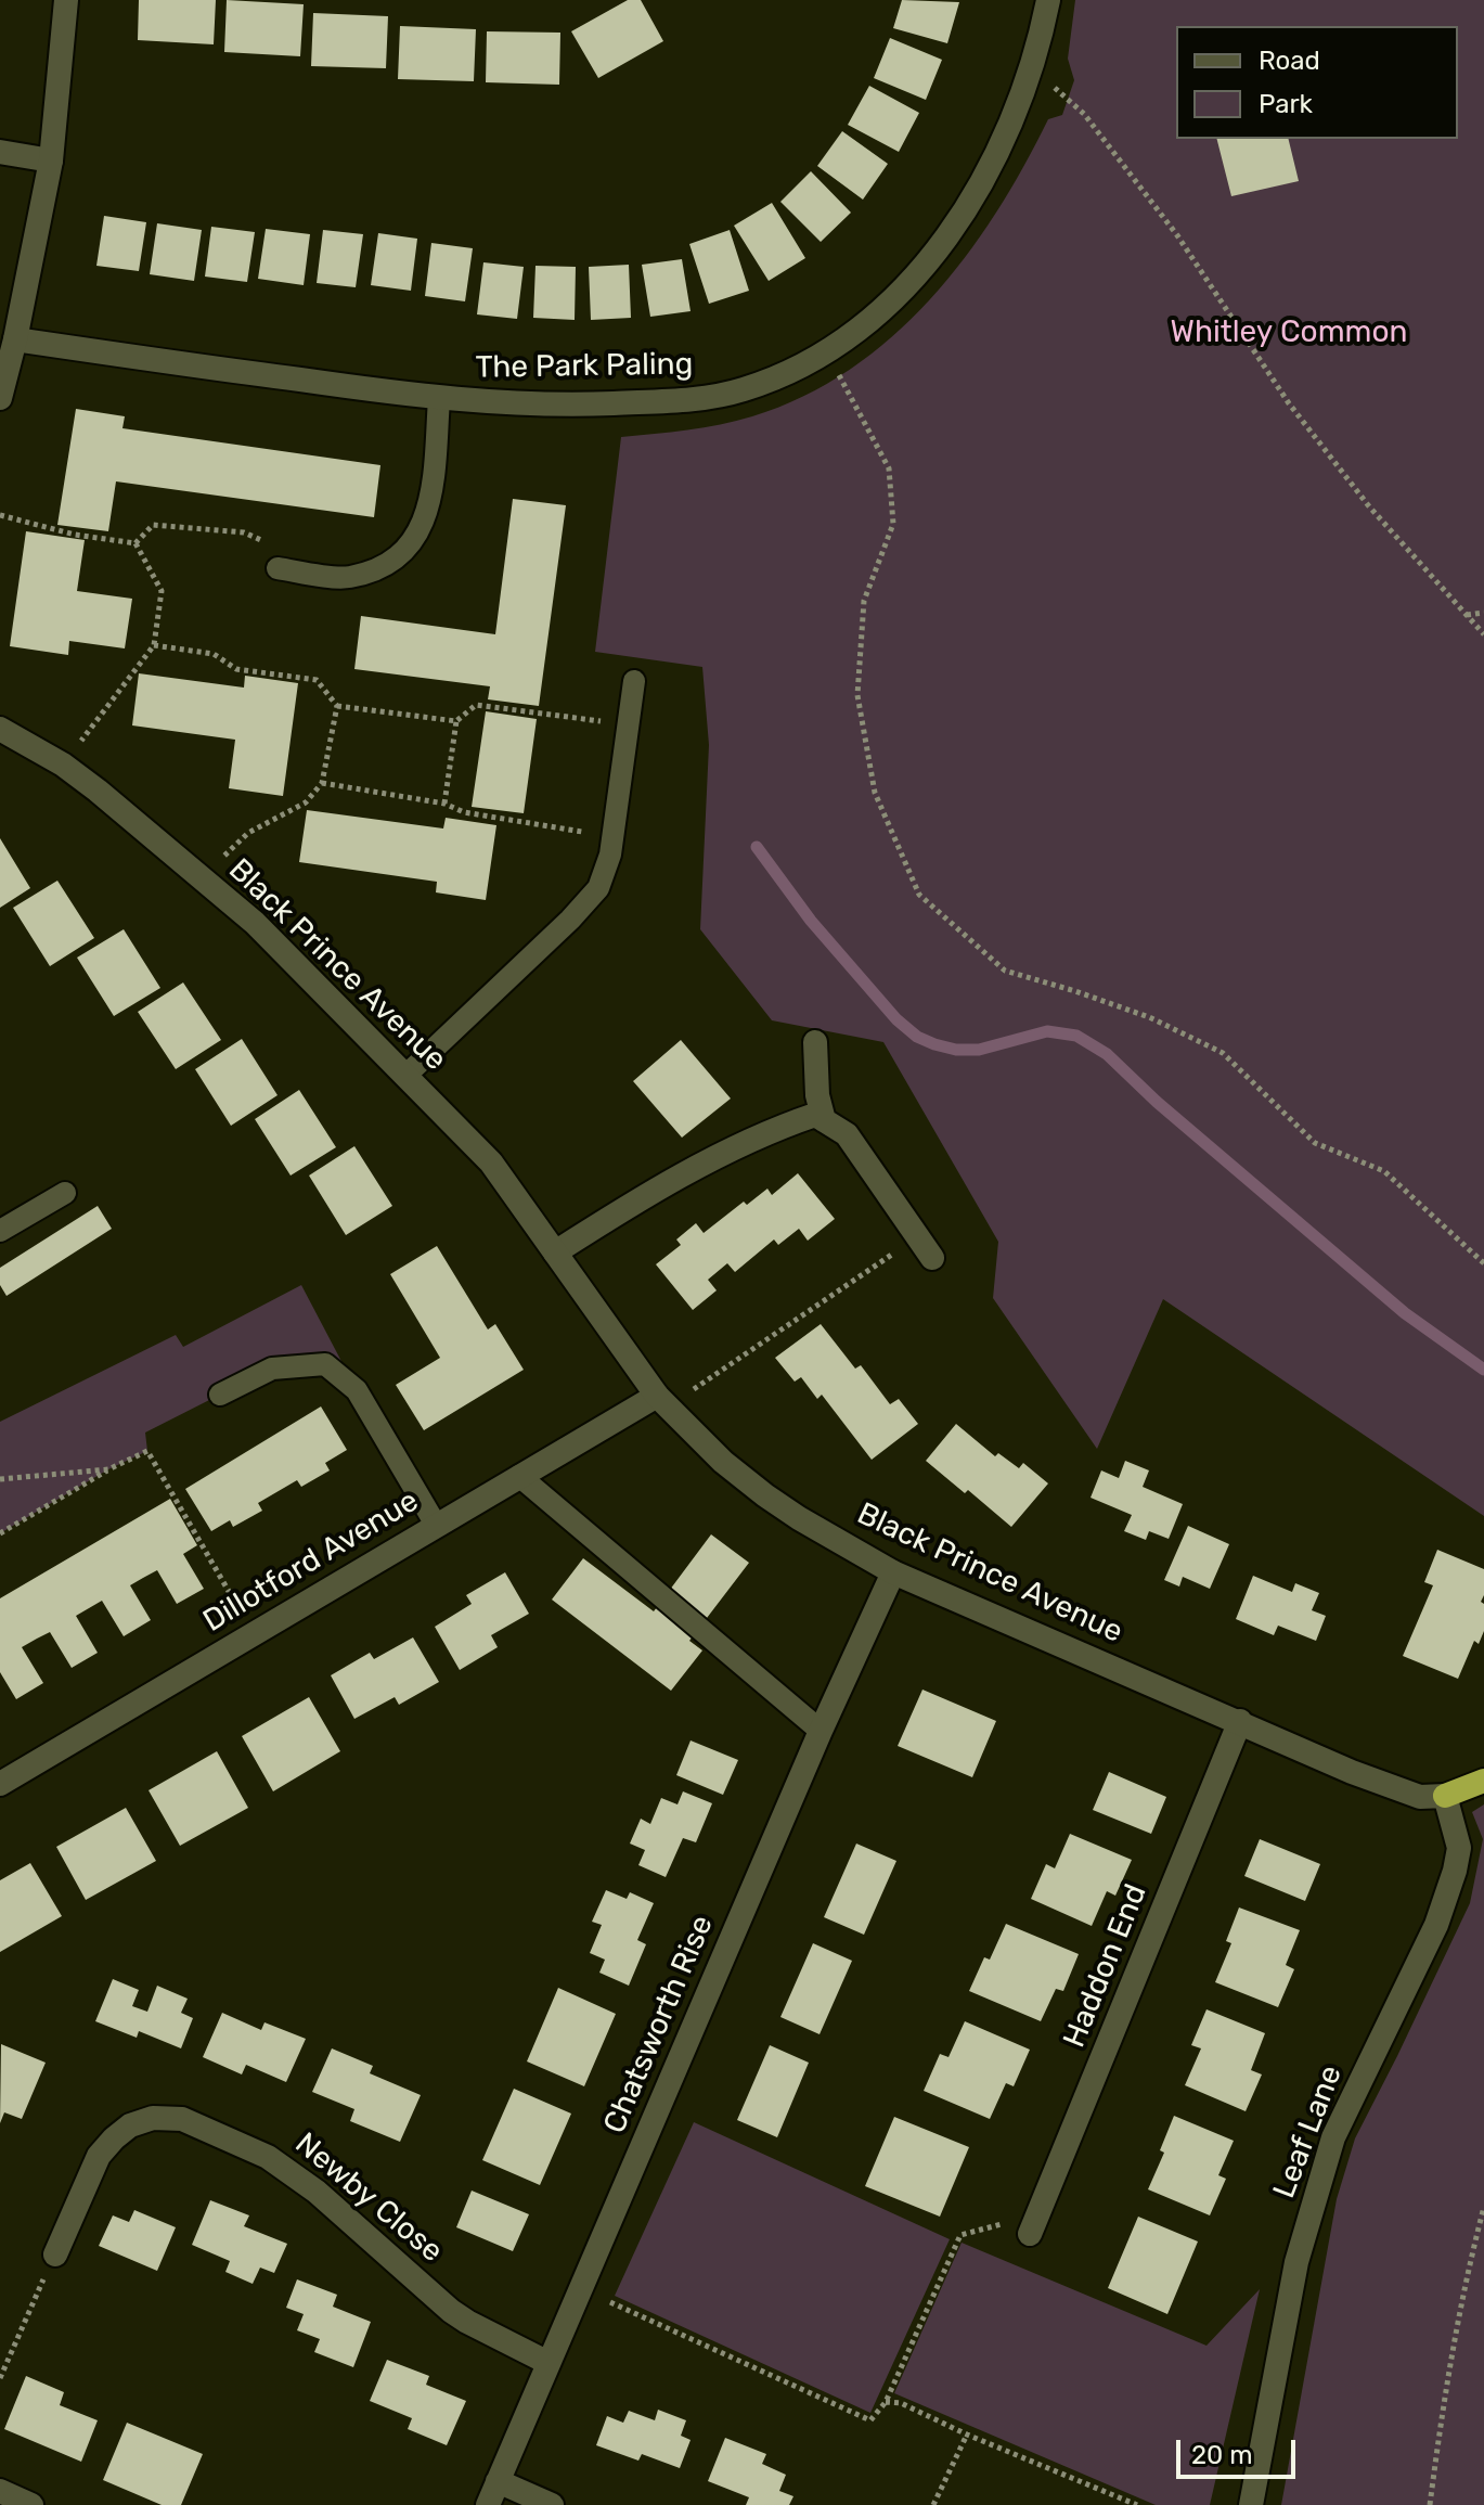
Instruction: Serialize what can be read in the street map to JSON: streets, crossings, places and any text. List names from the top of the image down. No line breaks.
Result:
{"streets":{"street":["The Park Paling","Black Prince Avenue","Dillotford Avenue","Haddon End","Chatsworth Rise","Leaf Lane","Newby Close"]},"crossings":[["Black Prince Avenue","Dillotford Avenue"],["Black Prince Avenue","Haddon End"],["Black Prince Avenue","Chatsworth Rise"],["Black Prince Avenue","Leaf Lane"],["Chatsworth Rise","Newby Close"]],"parks":["Whitley Common"],"legend":["Road","Park"],"scale_bar":"20 m"}
